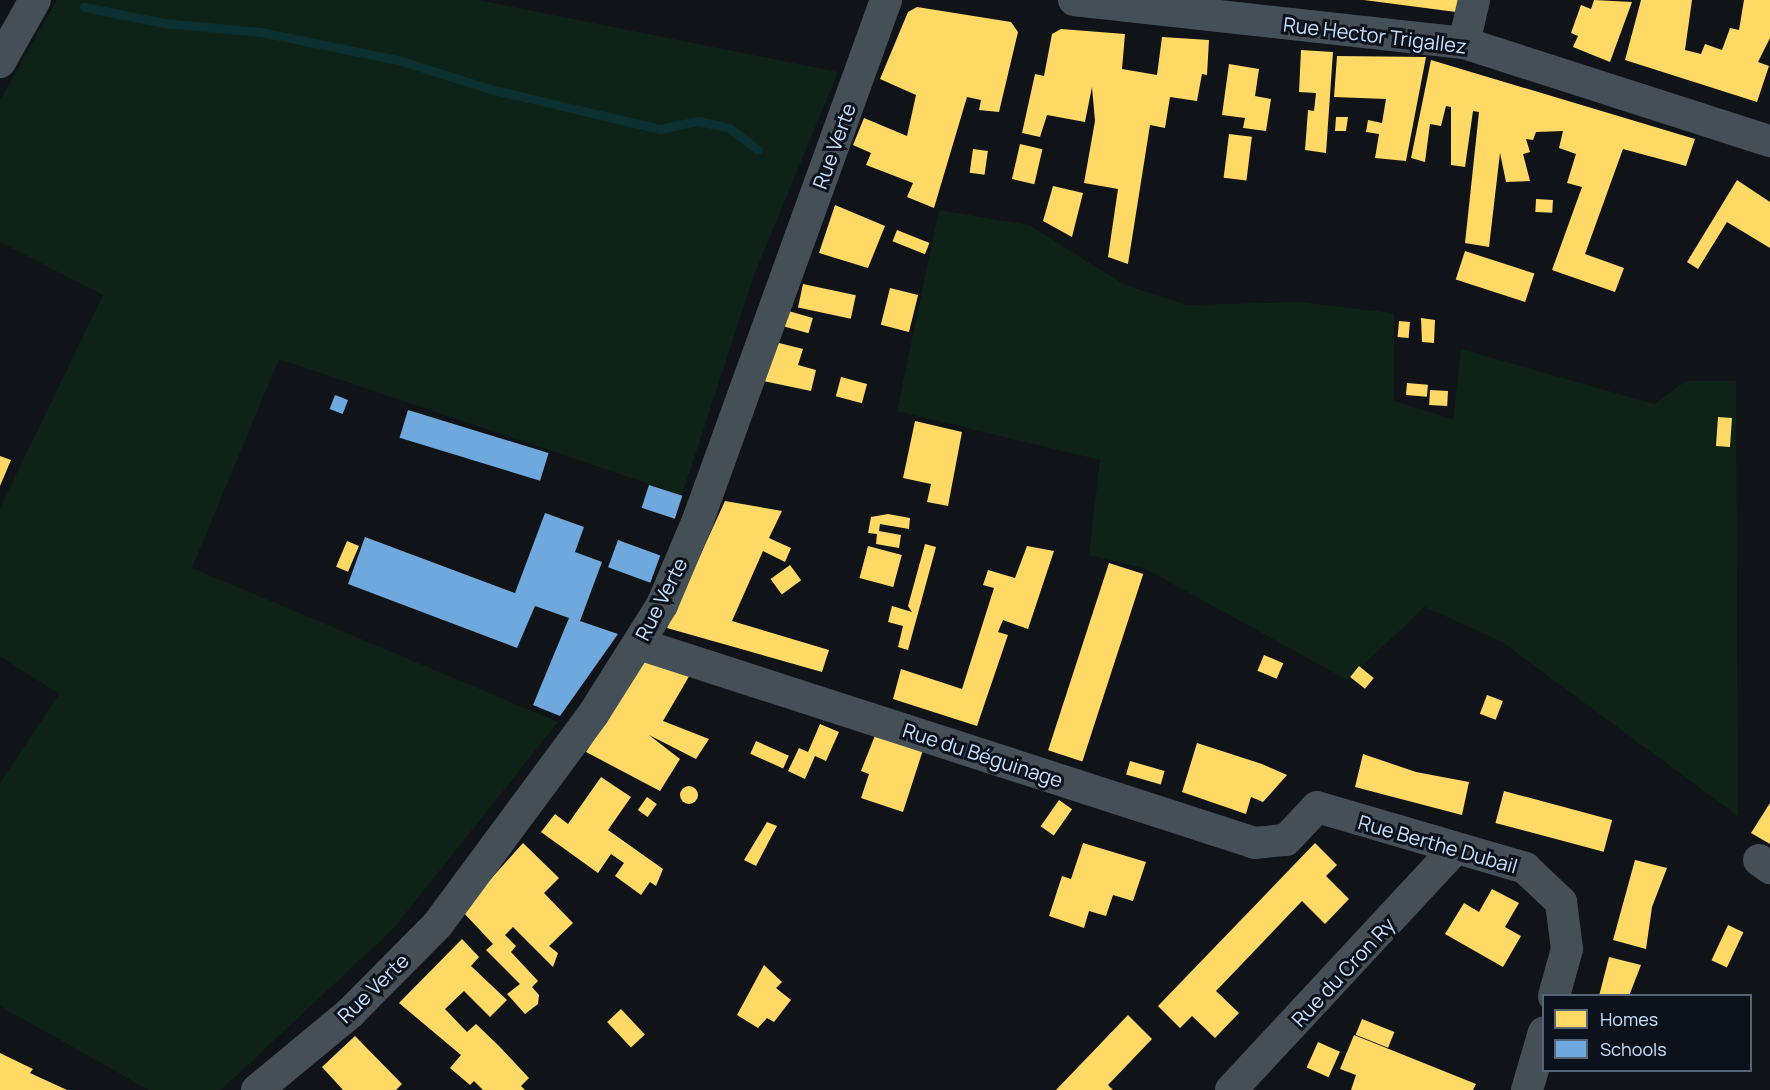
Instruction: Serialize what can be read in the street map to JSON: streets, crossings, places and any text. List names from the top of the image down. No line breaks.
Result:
{"streets":{"street":["Rue Hector Trigallez","Rue Verte","Rue du Béguinage","Rue Berthe Dubail","Rue du Cron Ry"]},"crossings":[["Rue Verte","Rue du Béguinage"],["Rue du Béguinage","Rue Berthe Dubail"],["Rue Berthe Dubail","Rue du Cron Ry"]],"legend":["Homes","Schools"]}
